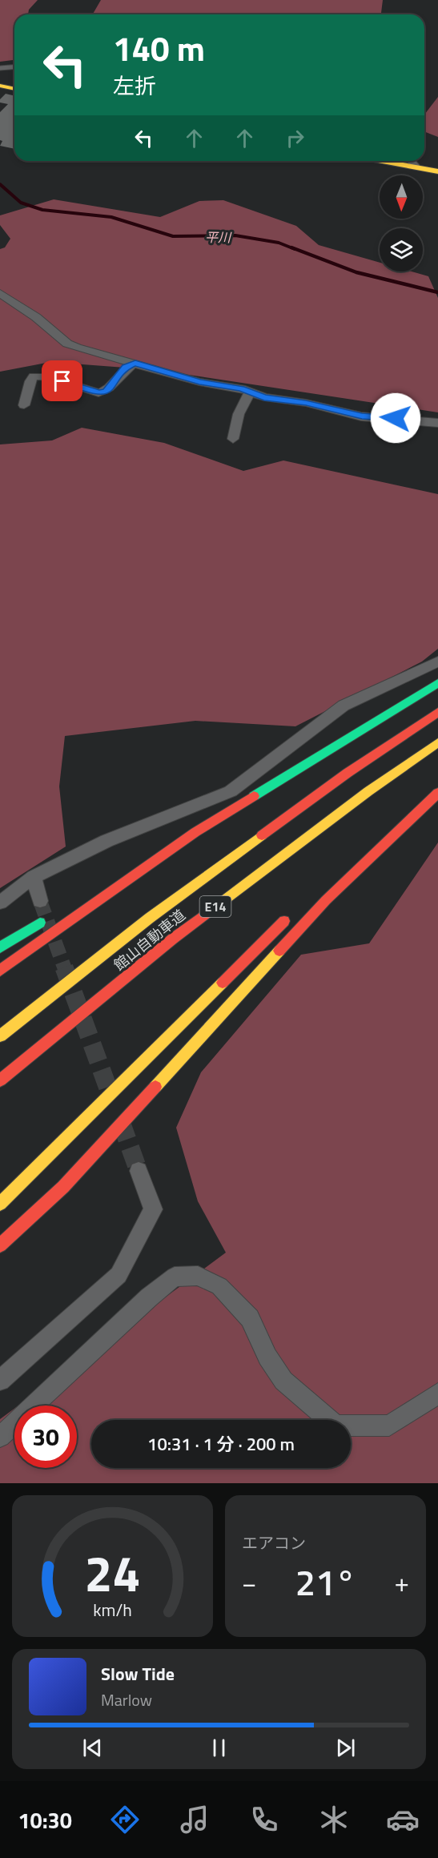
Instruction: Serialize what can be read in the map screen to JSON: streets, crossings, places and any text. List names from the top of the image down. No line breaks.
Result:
{"streets":{"main road":["E14","館山自動車道"]},"water":["平川"],"north":"bottom","page":{"turn":["140 m","左折"],"limit":"30","trip":"10:31 · 1 分 · 200 m","tile":"エアコン","heat":["−","21°","+"],"song":["Slow Tide","Marlow"],"tabs":"10:30","gauge":["24","km/h"]}}
